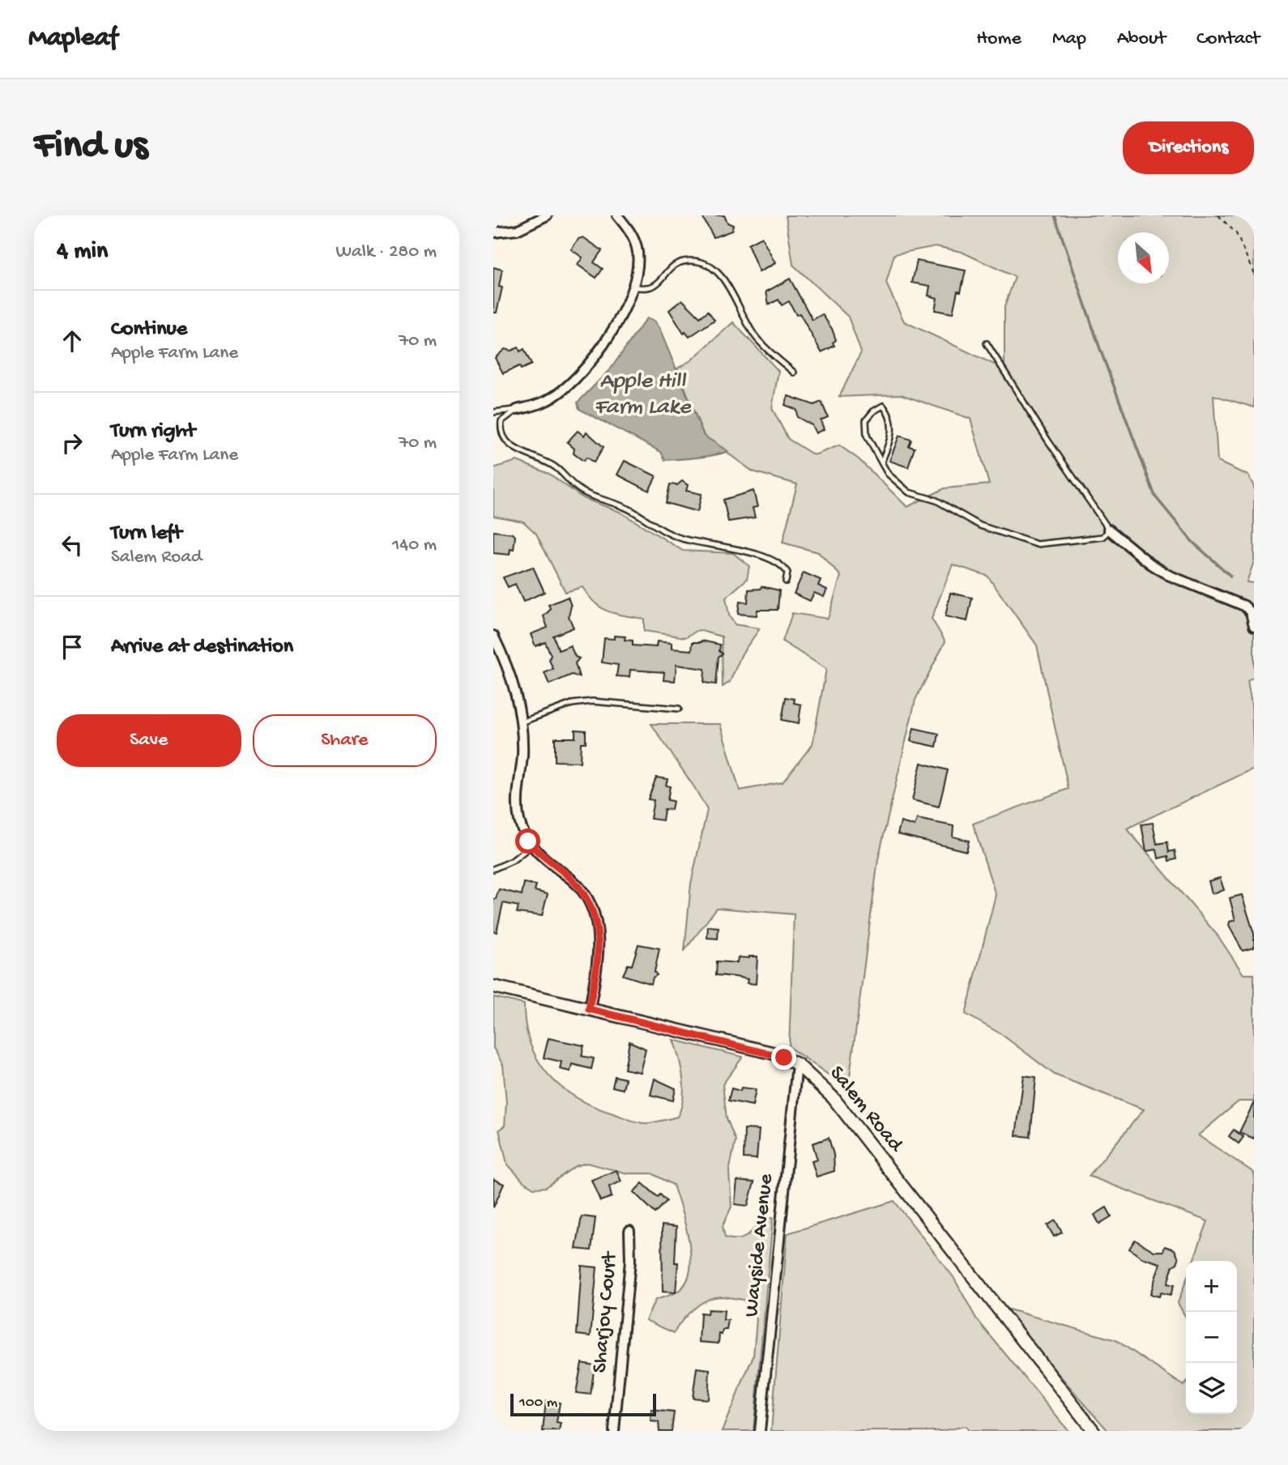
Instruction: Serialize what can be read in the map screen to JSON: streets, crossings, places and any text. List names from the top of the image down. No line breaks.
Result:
{"streets":{"street":["Salem Road","Wayside Avenue","Sharjoy Court"]},"crossings":[["Salem Road","Wayside Avenue"]],"water":["Apple Hill Farm Lake"],"scale_bar":"100 m","north":"bottom right","page":{"header":"Mapleaf","nav":["Home","Map","About","Contact"],"buttons":["Directions",["Save","Share"]],"title":"Find us","heading":["4 min","Walk · 280 m"],"list":[["Continue","Apple Farm Lane","70 m"],["Turn right","Apple Farm Lane","70 m"],["Turn left","Salem Road","140 m"],"Arrive at destination"],"map_buttons":["+","−"],"scale":"100 m"}}
